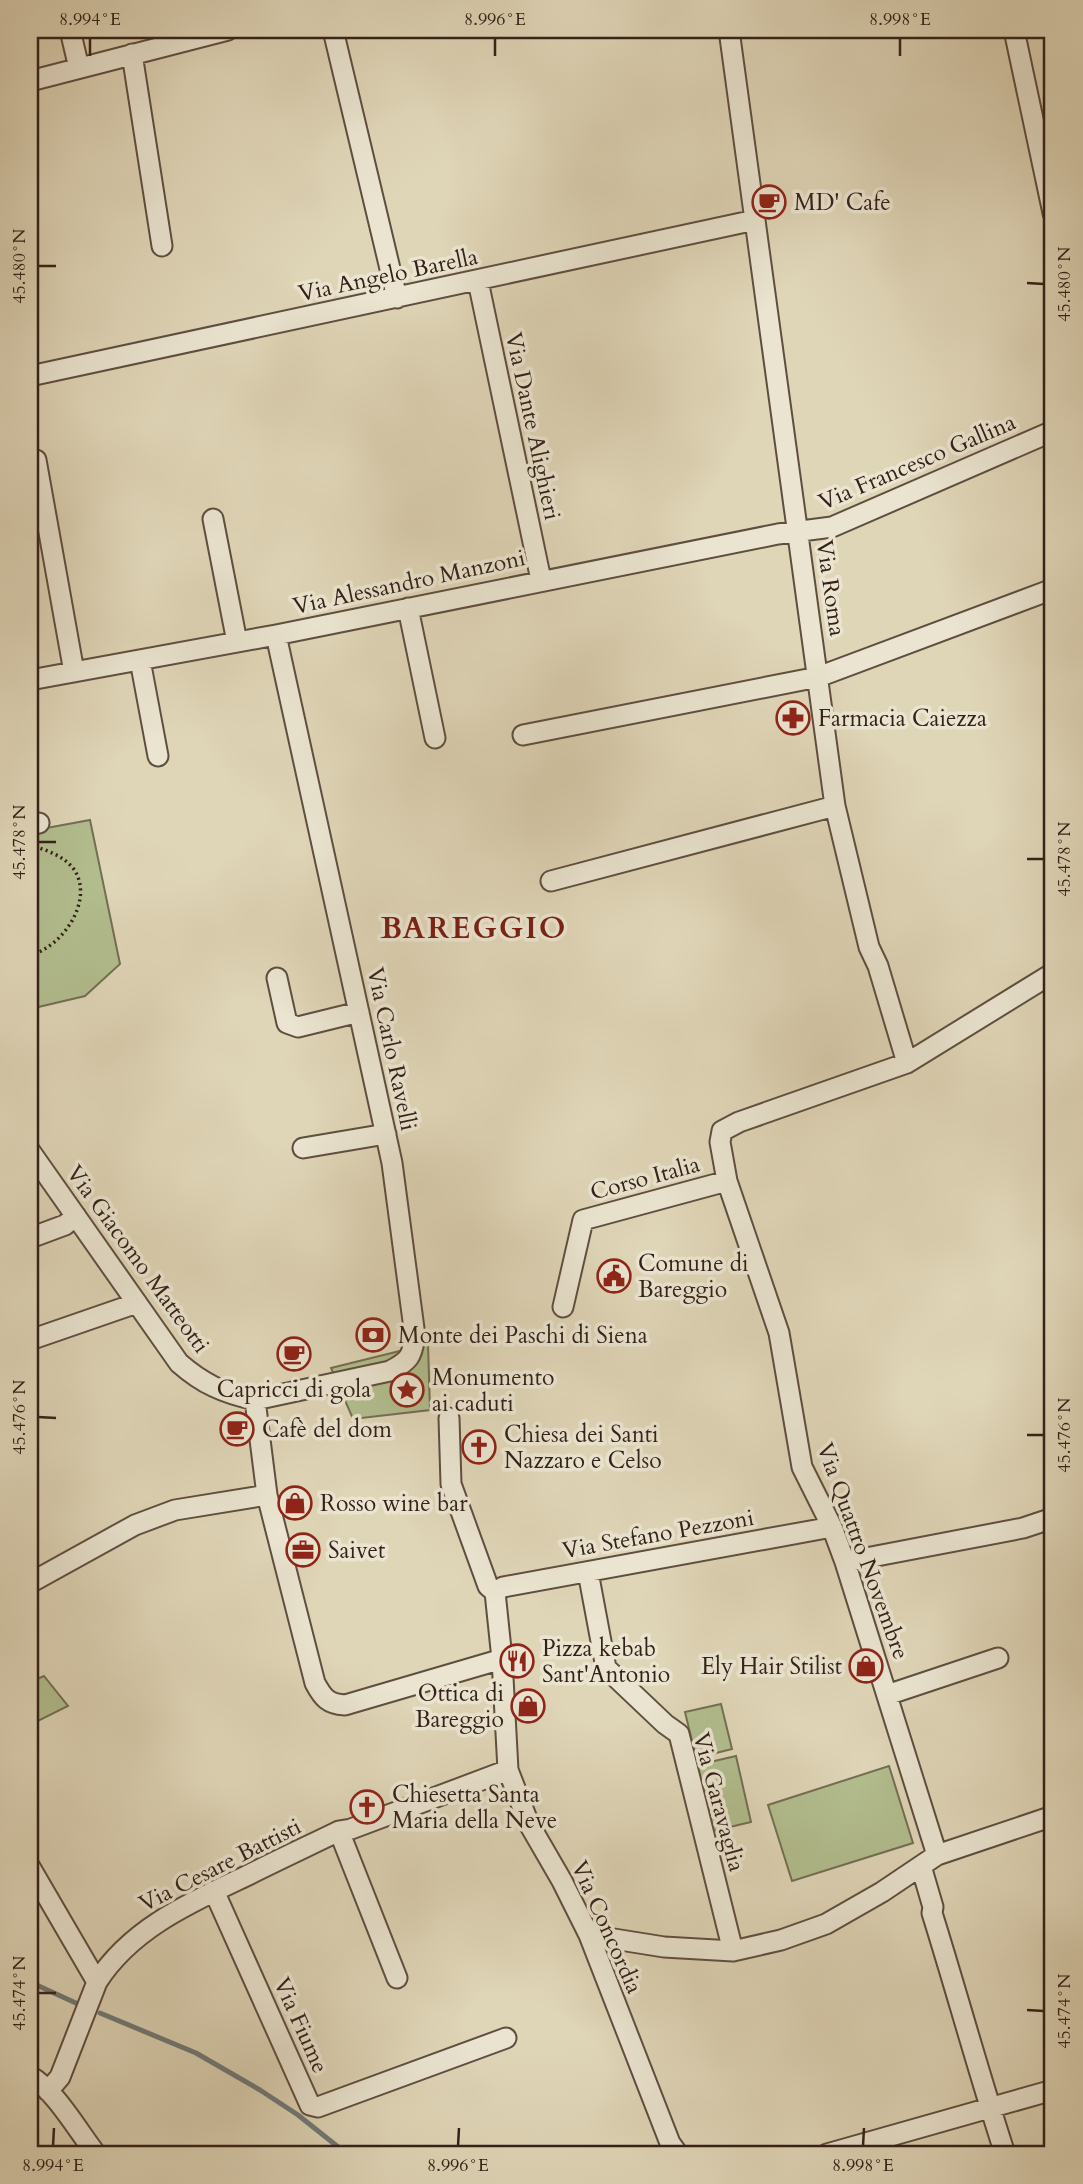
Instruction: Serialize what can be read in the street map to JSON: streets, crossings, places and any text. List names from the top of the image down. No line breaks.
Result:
{"streets":{"street":["Via Angelo Barella","Via Dante Alighieri","Via Francesco Gallina","Via Alessandro Manzoni","Via Roma","Via Carlo Ravelli","Corso Italia","Via Giacomo Matteotti","Via Stefano Pezzoni","Via Quattro Novembre","Via Garavaglia","Via Cesare Battisti","Via Concordia","Via Fiume"]},"crossings":[["Via Angelo Barella","Via Dante Alighieri"],["Via Angelo Barella","Via Roma"],["Via Dante Alighieri","Via Alessandro Manzoni"],["Via Francesco Gallina","Via Alessandro Manzoni"],["Via Francesco Gallina","Via Roma"],["Via Alessandro Manzoni","Via Roma"],["Via Alessandro Manzoni","Via Carlo Ravelli"],["Via Roma","Corso Italia"],["Via Carlo Ravelli","Via Giacomo Matteotti"],["Corso Italia","Via Quattro Novembre"],["Via Stefano Pezzoni","Via Quattro Novembre"],["Via Stefano Pezzoni","Via Garavaglia"],["Via Stefano Pezzoni","Via Concordia"],["Via Cesare Battisti","Via Concordia"],["Via Cesare Battisti","Via Fiume"]],"districts":["BAREGGIO"],"places":{"cafe":["MD' Cafe","Capricci di gola","Cafè del dom"],"pharmacy":["Farmacia Caiezza"],"public building":["Comune di Bareggio"],"bank":["Monte dei Paschi di Siena"],"place":["Monumento ai caduti"],"church":["Chiesa dei Santi Nazzaro e Celso","Chiesetta Santa Maria della Neve"],"shop":["Rosso wine bar","Ely Hair Stilist","Ottica di Bareggio"],"office":["Saivet"],"restaurant":["Pizza kebab Sant'Antonio"]},"coordinates":["8.994°E","8.996°E","8.998°E","45.480°N","45.478°N","45.476°N","45.474°N"]}
